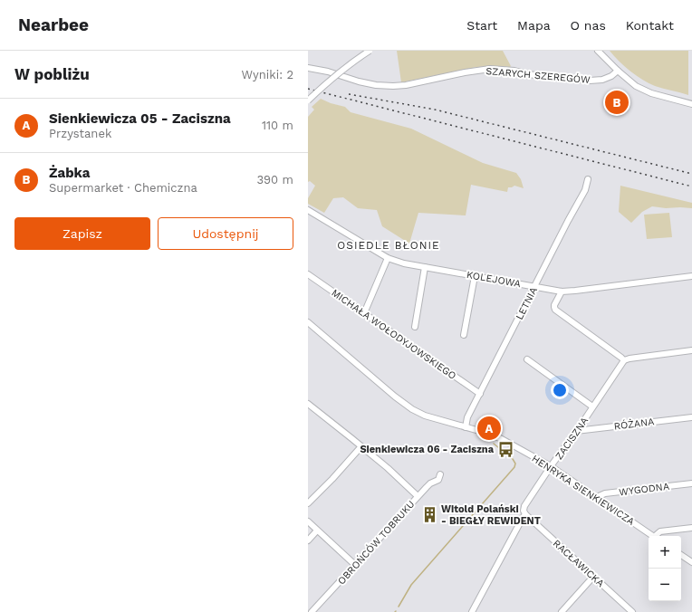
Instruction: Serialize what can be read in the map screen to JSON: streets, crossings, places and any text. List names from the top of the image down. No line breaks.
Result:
{"streets":{"street":["SZARYCH SZEREGÓW","KOLEJOWA","LETNIA","MICHAŁA WOŁODYJOWSKIEGO","RÓŻANA","ZACISZNA","WYGODNA","HENRYKA SIENKIEWICZA","OBROŃCÓW TOBRUKU","RACŁAWICKA"]},"crossings":[["KOLEJOWA","LETNIA"],["LETNIA","MICHAŁA WOŁODYJOWSKIEGO"],["LETNIA","HENRYKA SIENKIEWICZA"],["RÓŻANA","ZACISZNA"],["ZACISZNA","HENRYKA SIENKIEWICZA"],["ZACISZNA","RACŁAWICKA"],["WYGODNA","HENRYKA SIENKIEWICZA"]],"districts":["OSIEDLE BŁONIE"],"places":{"bus stop":["Sienkiewicza 06 - Zaciszna"],"building":["Witold Polański - BIEGŁY REWIDENT"]},"page":{"header":"Nearbee","nav":["Start","Mapa","O nas","Kontakt"],"heading":["W pobliżu","Wyniki: 2"],"pins":["B","A"],"list":[{"mark":"A","name":"Sienkiewicza 05 - Zaciszna","note":"Przystanek","value":"110 m"},{"mark":"B","name":"Żabka","note":"Supermarket · Chemiczna","value":"390 m"}],"buttons":["Zapisz","Udostępnij"],"map_buttons":["+","−"]}}
